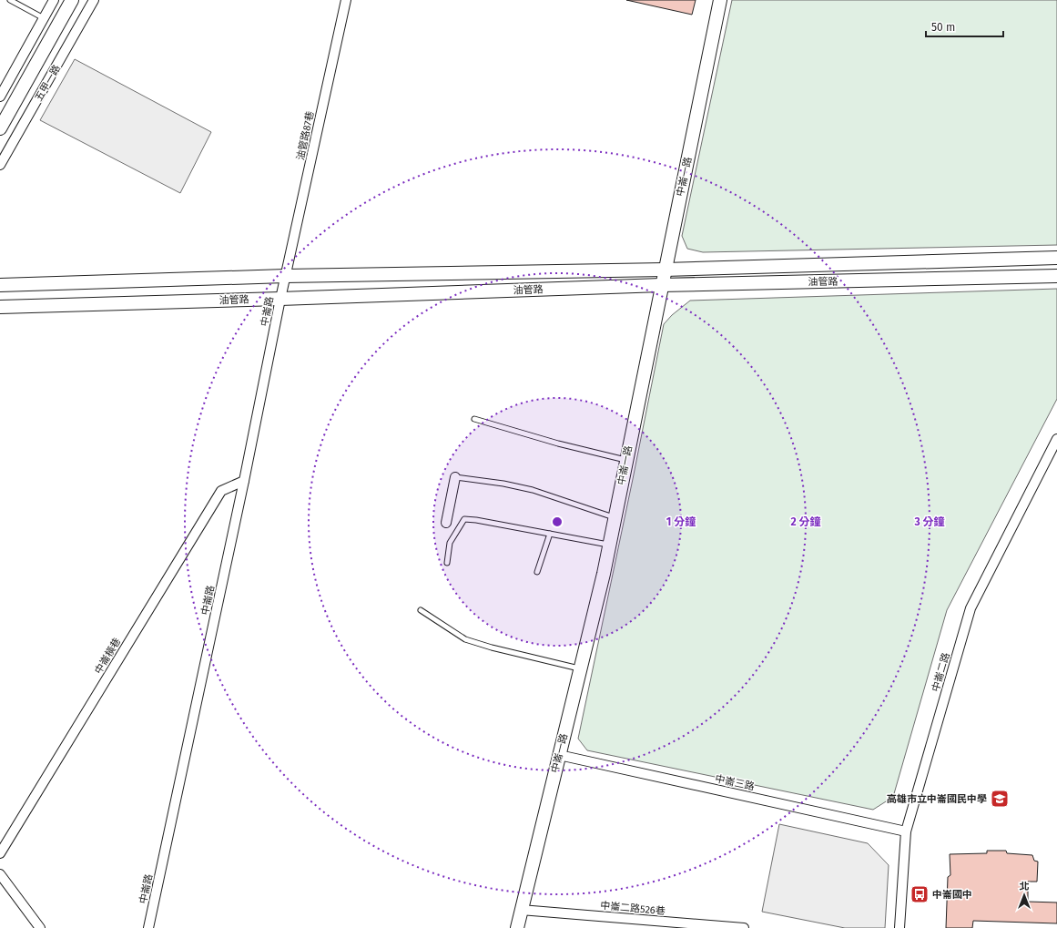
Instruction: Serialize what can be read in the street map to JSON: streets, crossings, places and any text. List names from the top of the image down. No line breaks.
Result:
{"streets":{"street":["五甲一路","油管路87巷","中崙一路","油管路","中崙路","中崙橫巷","中崙二路","中崙三路","中崙二路526巷"]},"crossings":[["油管路87巷","油管路"],["油管路87巷","中崙路"],["中崙一路","油管路"],["中崙一路","中崙三路"],["中崙一路","中崙二路526巷"],["油管路","中崙路"],["中崙路","中崙橫巷"],["中崙二路","中崙三路"]],"places":{"school or university":["高雄市立中崙國民中學"],"bus stop":["中崙國中"]},"scale_bar":"50 m","north":"top","rings":["1 分鐘","2 分鐘","3 分鐘"]}
